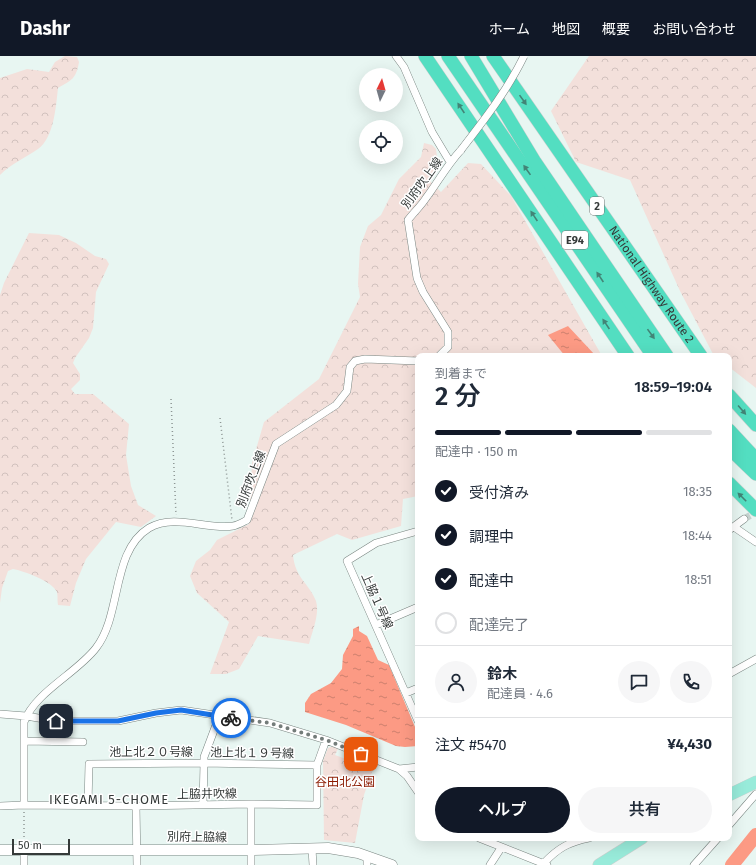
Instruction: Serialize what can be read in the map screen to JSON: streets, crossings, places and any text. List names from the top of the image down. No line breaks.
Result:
{"streets":{"highway":["2","E94","National Highway Route 2"],"street":["別府吹上線","上脇１号線","池上北２０号線","池上北１９号線","上脇井吹線","別府上脇線"]},"crossings":[["池上北２０号線","池上北１９号線"],["池上北２０号線","上脇井吹線"],["池上北１９号線","上脇井吹線"],["上脇井吹線","別府上脇線"]],"districts":["IKEGAMI 5-CHOME"],"parks":["谷田北公園"],"scale_bar":"50 m","north":"top","page":{"header":"Dashr","nav":["ホーム","地図","概要","お問い合わせ"],"heading":["2 分","到着まで","18:59–19:04"],"panel":["鈴木","配達員 · 4.6","注文 #5470","¥4,430"],"bar":"配達中 · 150 m","list":[["受付済み","18:35"],["調理中","18:44"],["配達中","18:51"],"配達完了"],"buttons":["ヘルプ","共有"],"scale":"50 m"}}
